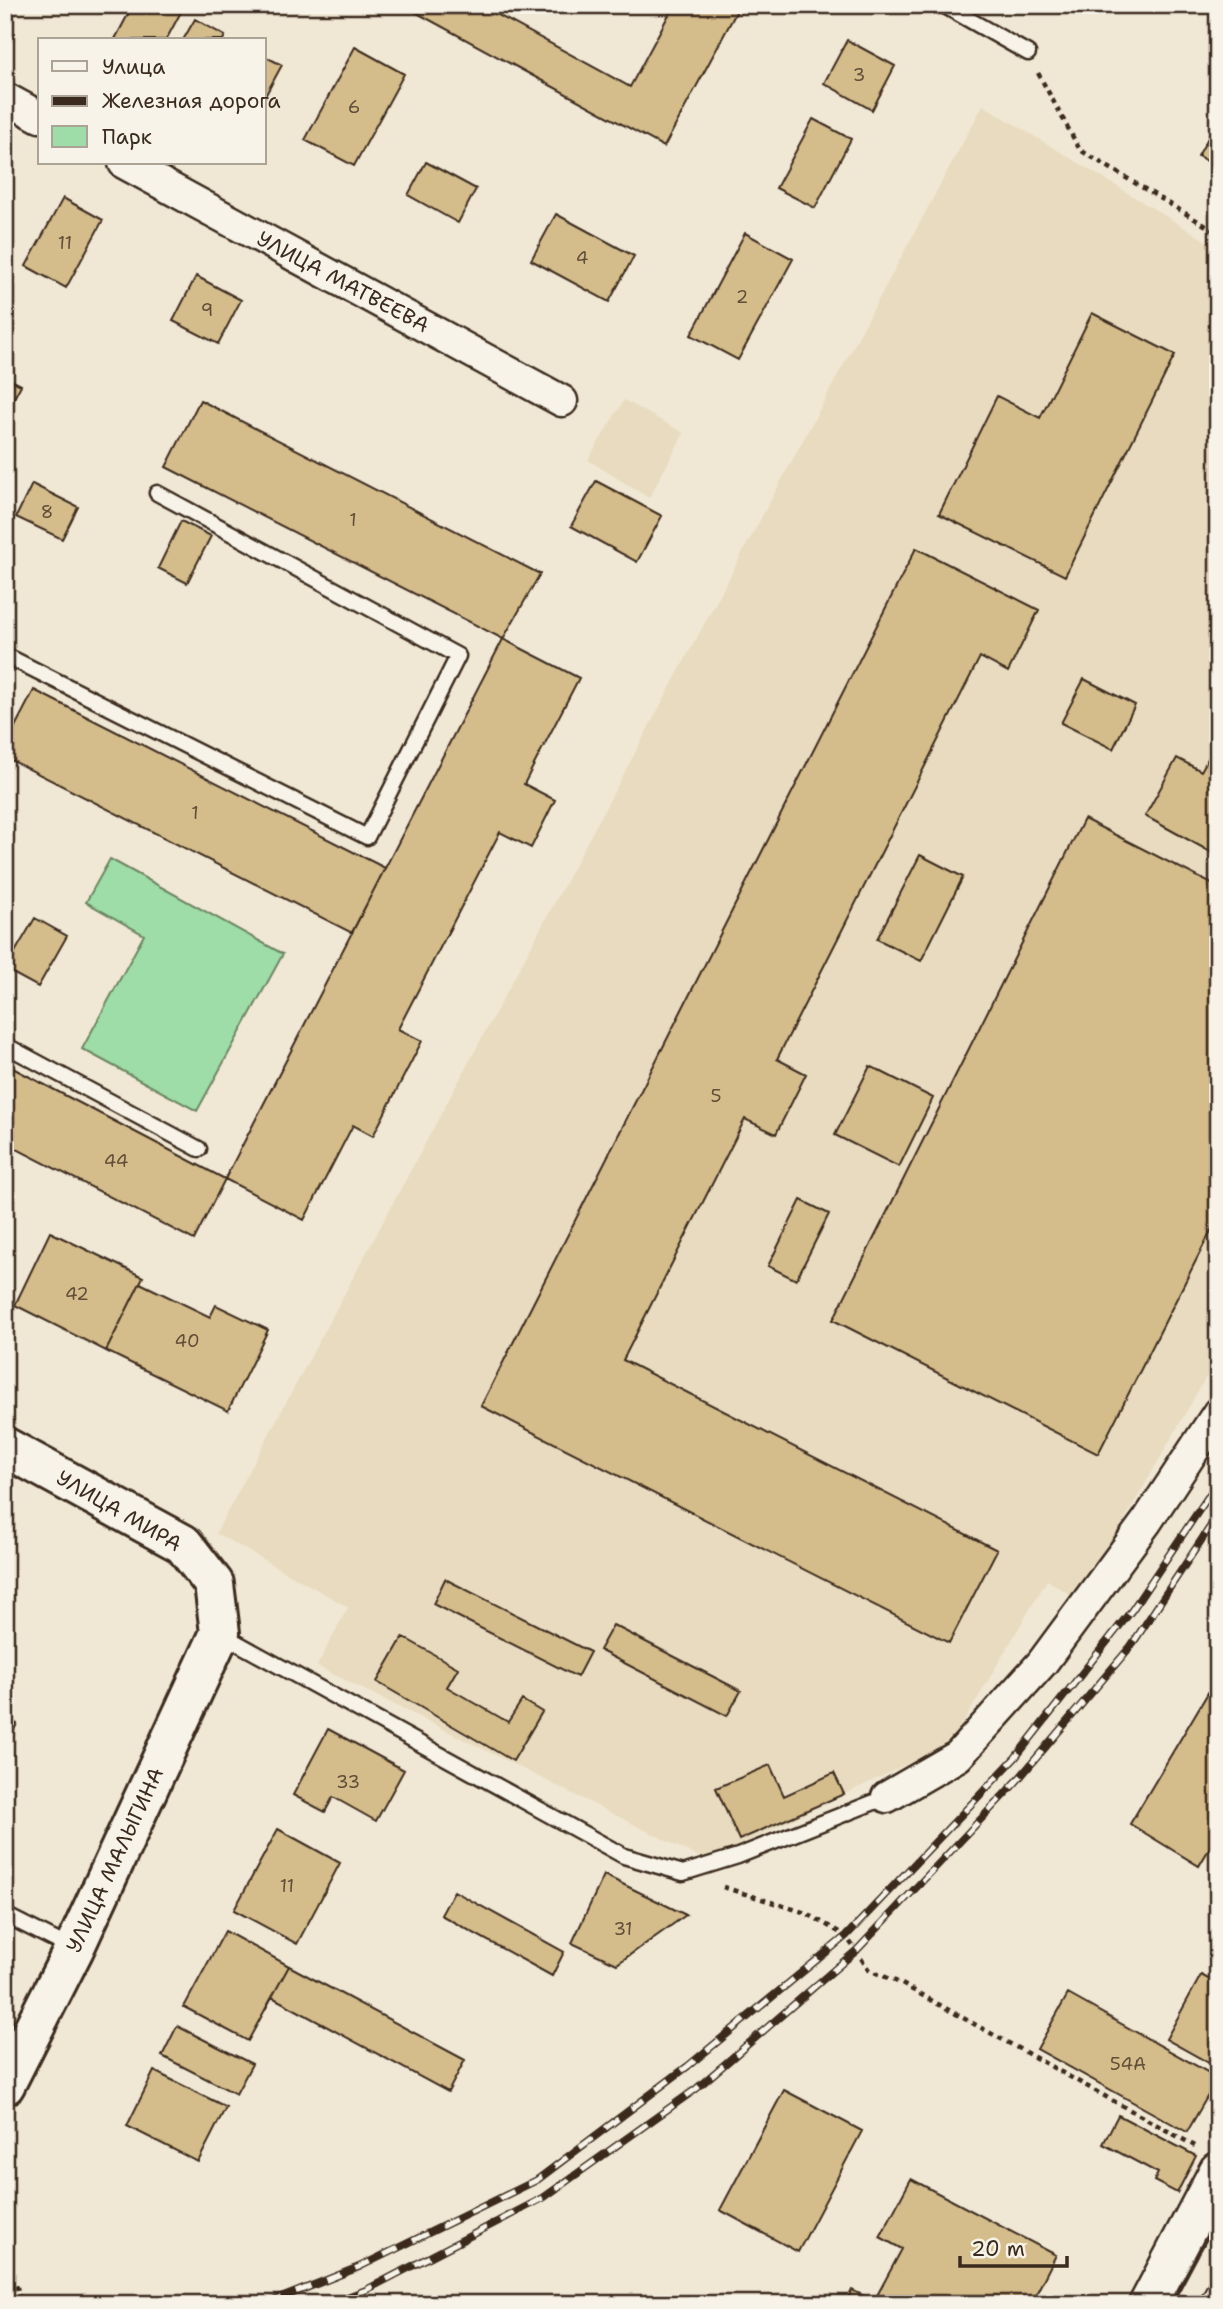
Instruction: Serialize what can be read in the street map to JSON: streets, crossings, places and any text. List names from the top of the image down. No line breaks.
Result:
{"streets":{"main road":["УЛИЦА МИРА","УЛИЦА МАЛЫГИНА"],"street":["УЛИЦА МАТВЕЕВА"]},"crossings":[["УЛИЦА МИРА","УЛИЦА МАЛЫГИНА"]],"house_numbers":["3","6","11","4","2","9","8","1","1","5","44","42","40","33","11","31","54А"],"legend":["Улица","Железная дорога","Парк"],"scale_bar":"20 m"}
